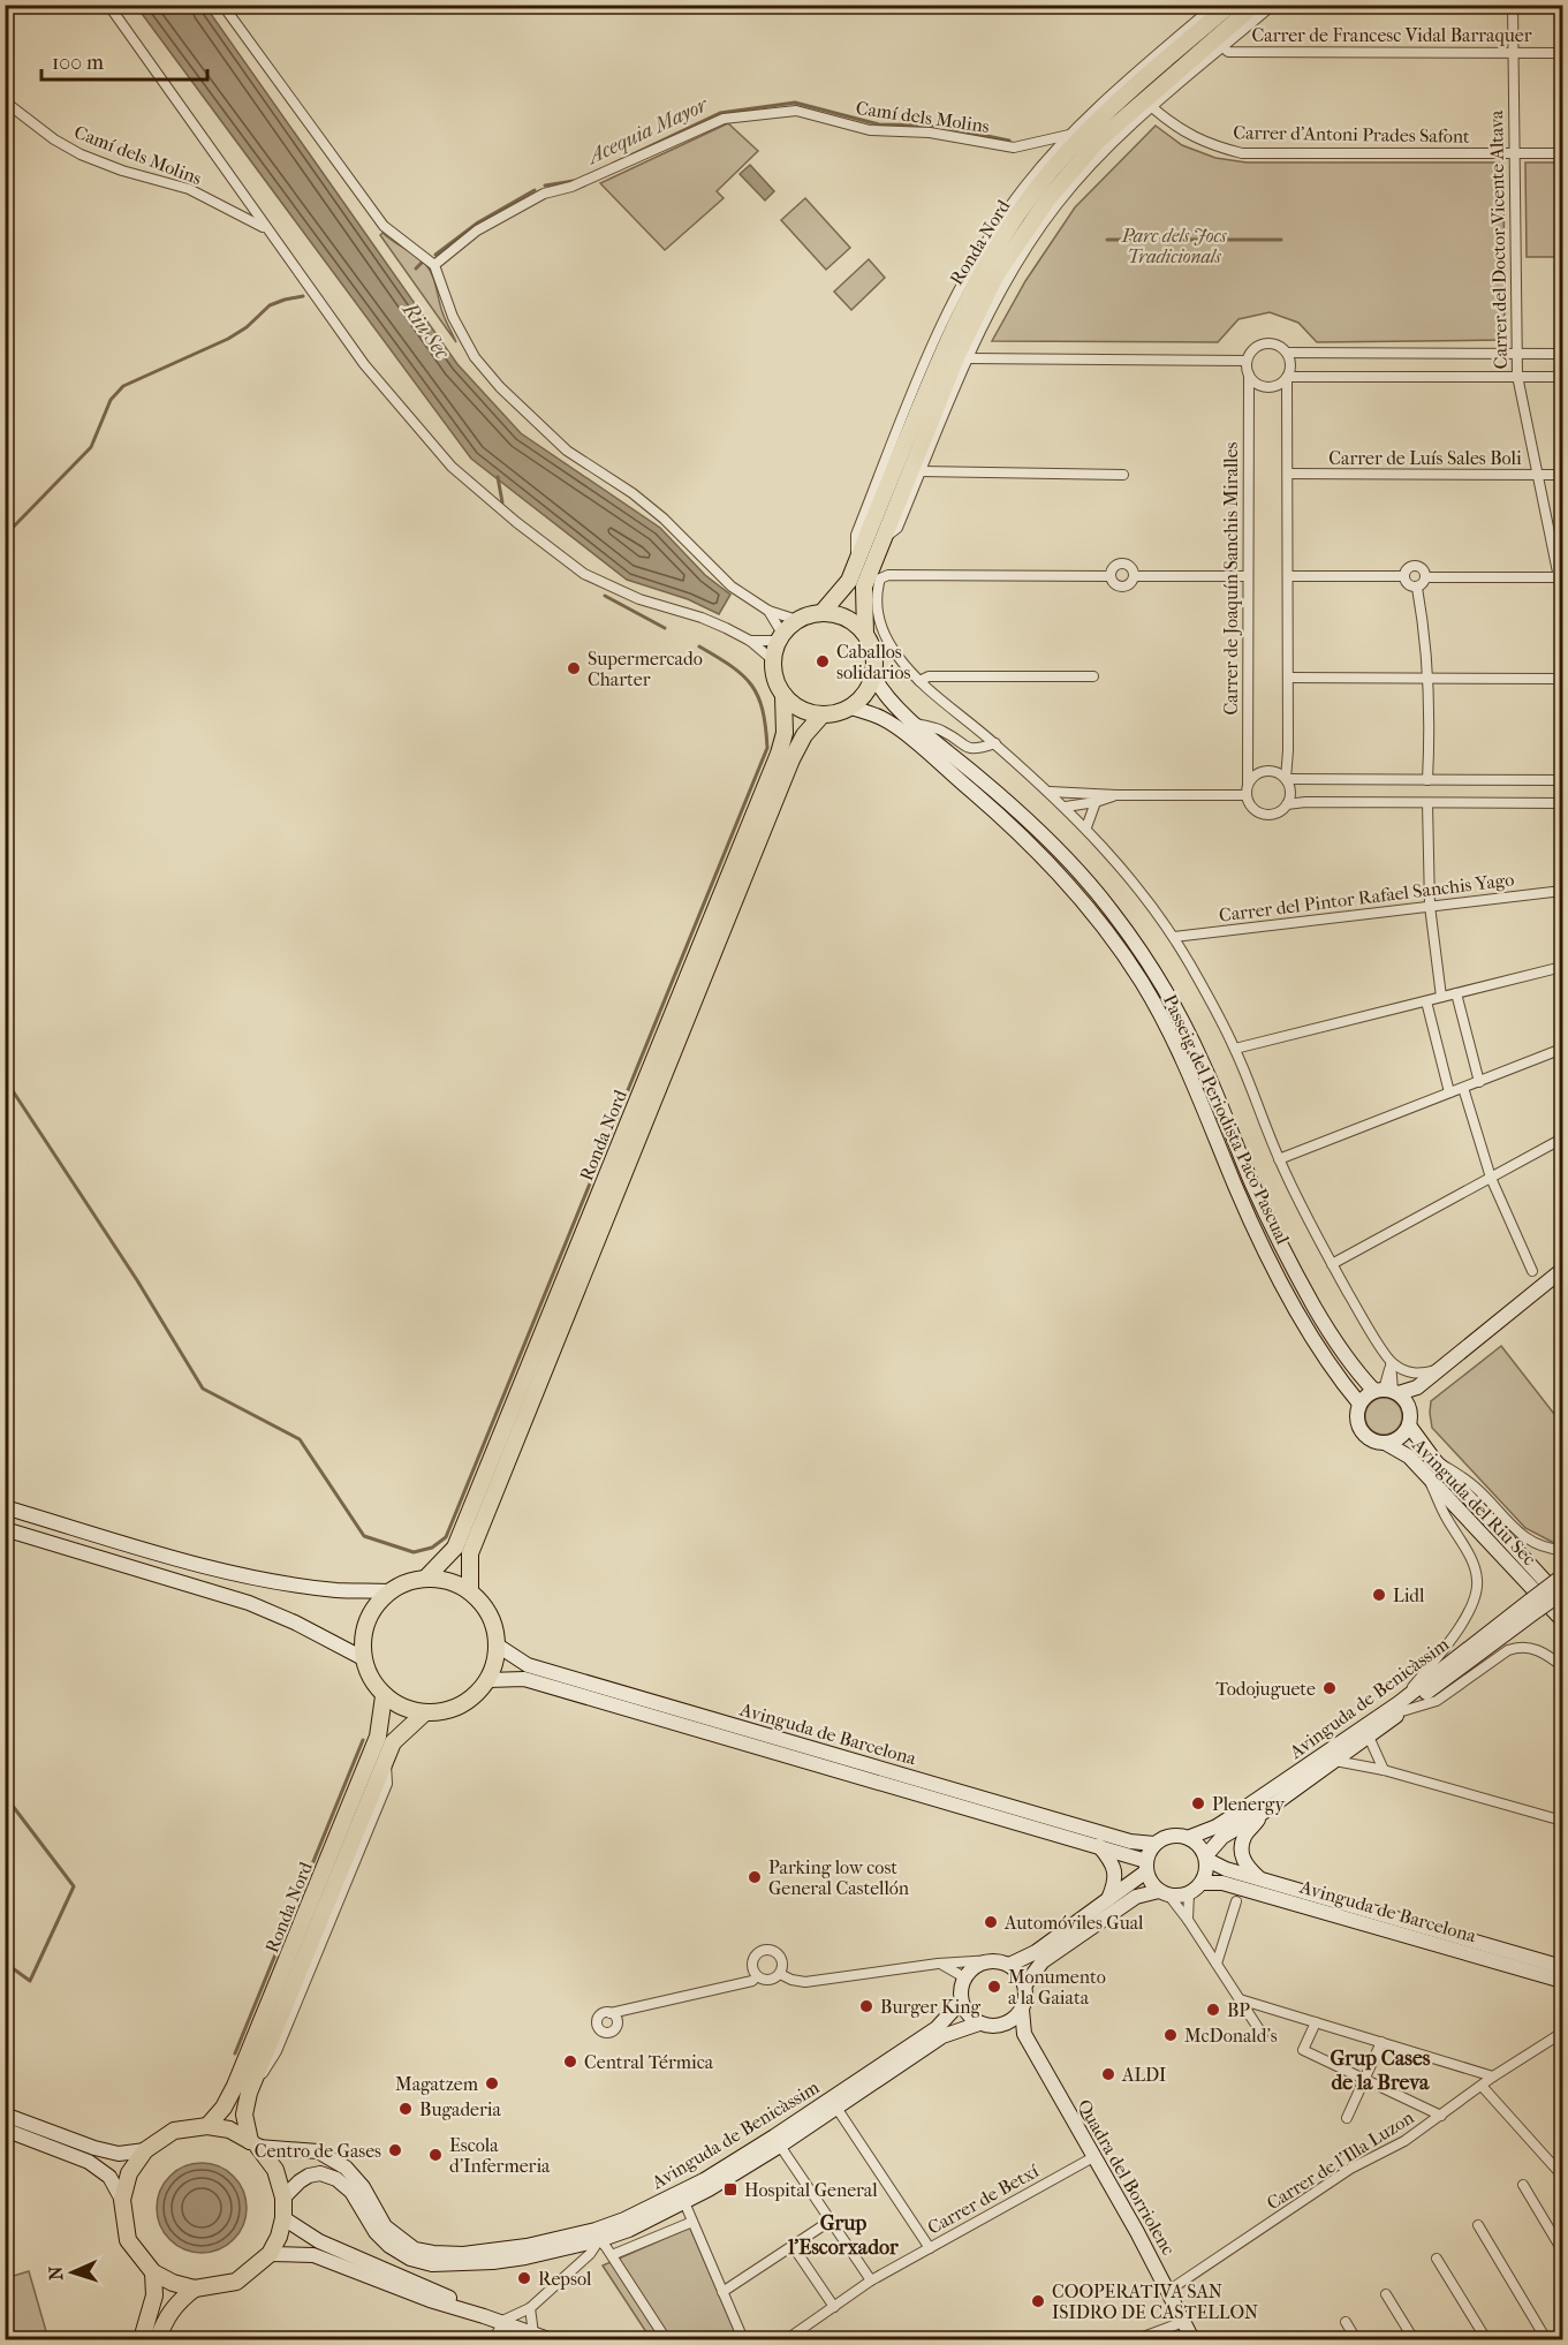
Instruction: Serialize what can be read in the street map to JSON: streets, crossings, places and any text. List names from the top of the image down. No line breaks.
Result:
{"streets":{"main road":["Ronda Nord","Passeig del Periodista Paco Pascual","Avinguda del Riu Sec","Avinguda de Benicàssim","Avinguda de Barcelona","Quadra del Borriolenc"],"street":["Carrer de Francesc Vidal Barraquer","Camí dels Molins","Carrer d'Antoni Prades Safont","Carrer del Doctor Vicente Altava","Carrer de Luís Sales Boli","Carrer de Joaquín Sanchis Miralles","Carrer del Pintor Rafael Sanchis Yago","Carrer de l'Illa Luzon","Carrer de Betxí"]},"crossings":[["Carrer de Francesc Vidal Barraquer","Carrer del Doctor Vicente Altava"],["Carrer de Francesc Vidal Barraquer","Ronda Nord"],["Camí dels Molins","Ronda Nord"],["Carrer d'Antoni Prades Safont","Carrer del Doctor Vicente Altava"],["Carrer d'Antoni Prades Safont","Ronda Nord"],["Carrer del Doctor Vicente Altava","Carrer de Luís Sales Boli"],["Ronda Nord","Passeig del Periodista Paco Pascual"],["Ronda Nord","Avinguda de Benicàssim"],["Ronda Nord","Avinguda de Barcelona"],["Carrer del Pintor Rafael Sanchis Yago","Passeig del Periodista Paco Pascual"],["Passeig del Periodista Paco Pascual","Avinguda del Riu Sec"],["Avinguda de Benicàssim","Avinguda de Barcelona"],["Avinguda de Benicàssim","Quadra del Borriolenc"],["Carrer de l'Illa Luzon","Quadra del Borriolenc"],["Quadra del Borriolenc","Carrer de Betxí"]],"districts":["Grup Cases de la Breva","Grup l'Escorxador"],"water":["Acequia Mayor","Riu Sec"],"parks":["Parc dels Jocs Tradicionals"],"places":{"other":["Caballos solidarios","Supermercado Charter","Lidl","Todojuguete","Plenergy","Parking low cost General Castellón","Automóviles Gual","Monumento a la Gaiata","Burger King","BP","McDonald's","Central Térmica","ALDI","Magatzem","Bugaderia","Centro de Gases","Escola d'Infermeria","Repsol","COOPERATIVA SAN ISIDRO DE CASTELLON"],"transit":["Hospital General"]},"scale_bar":"100 m","north":"left"}
